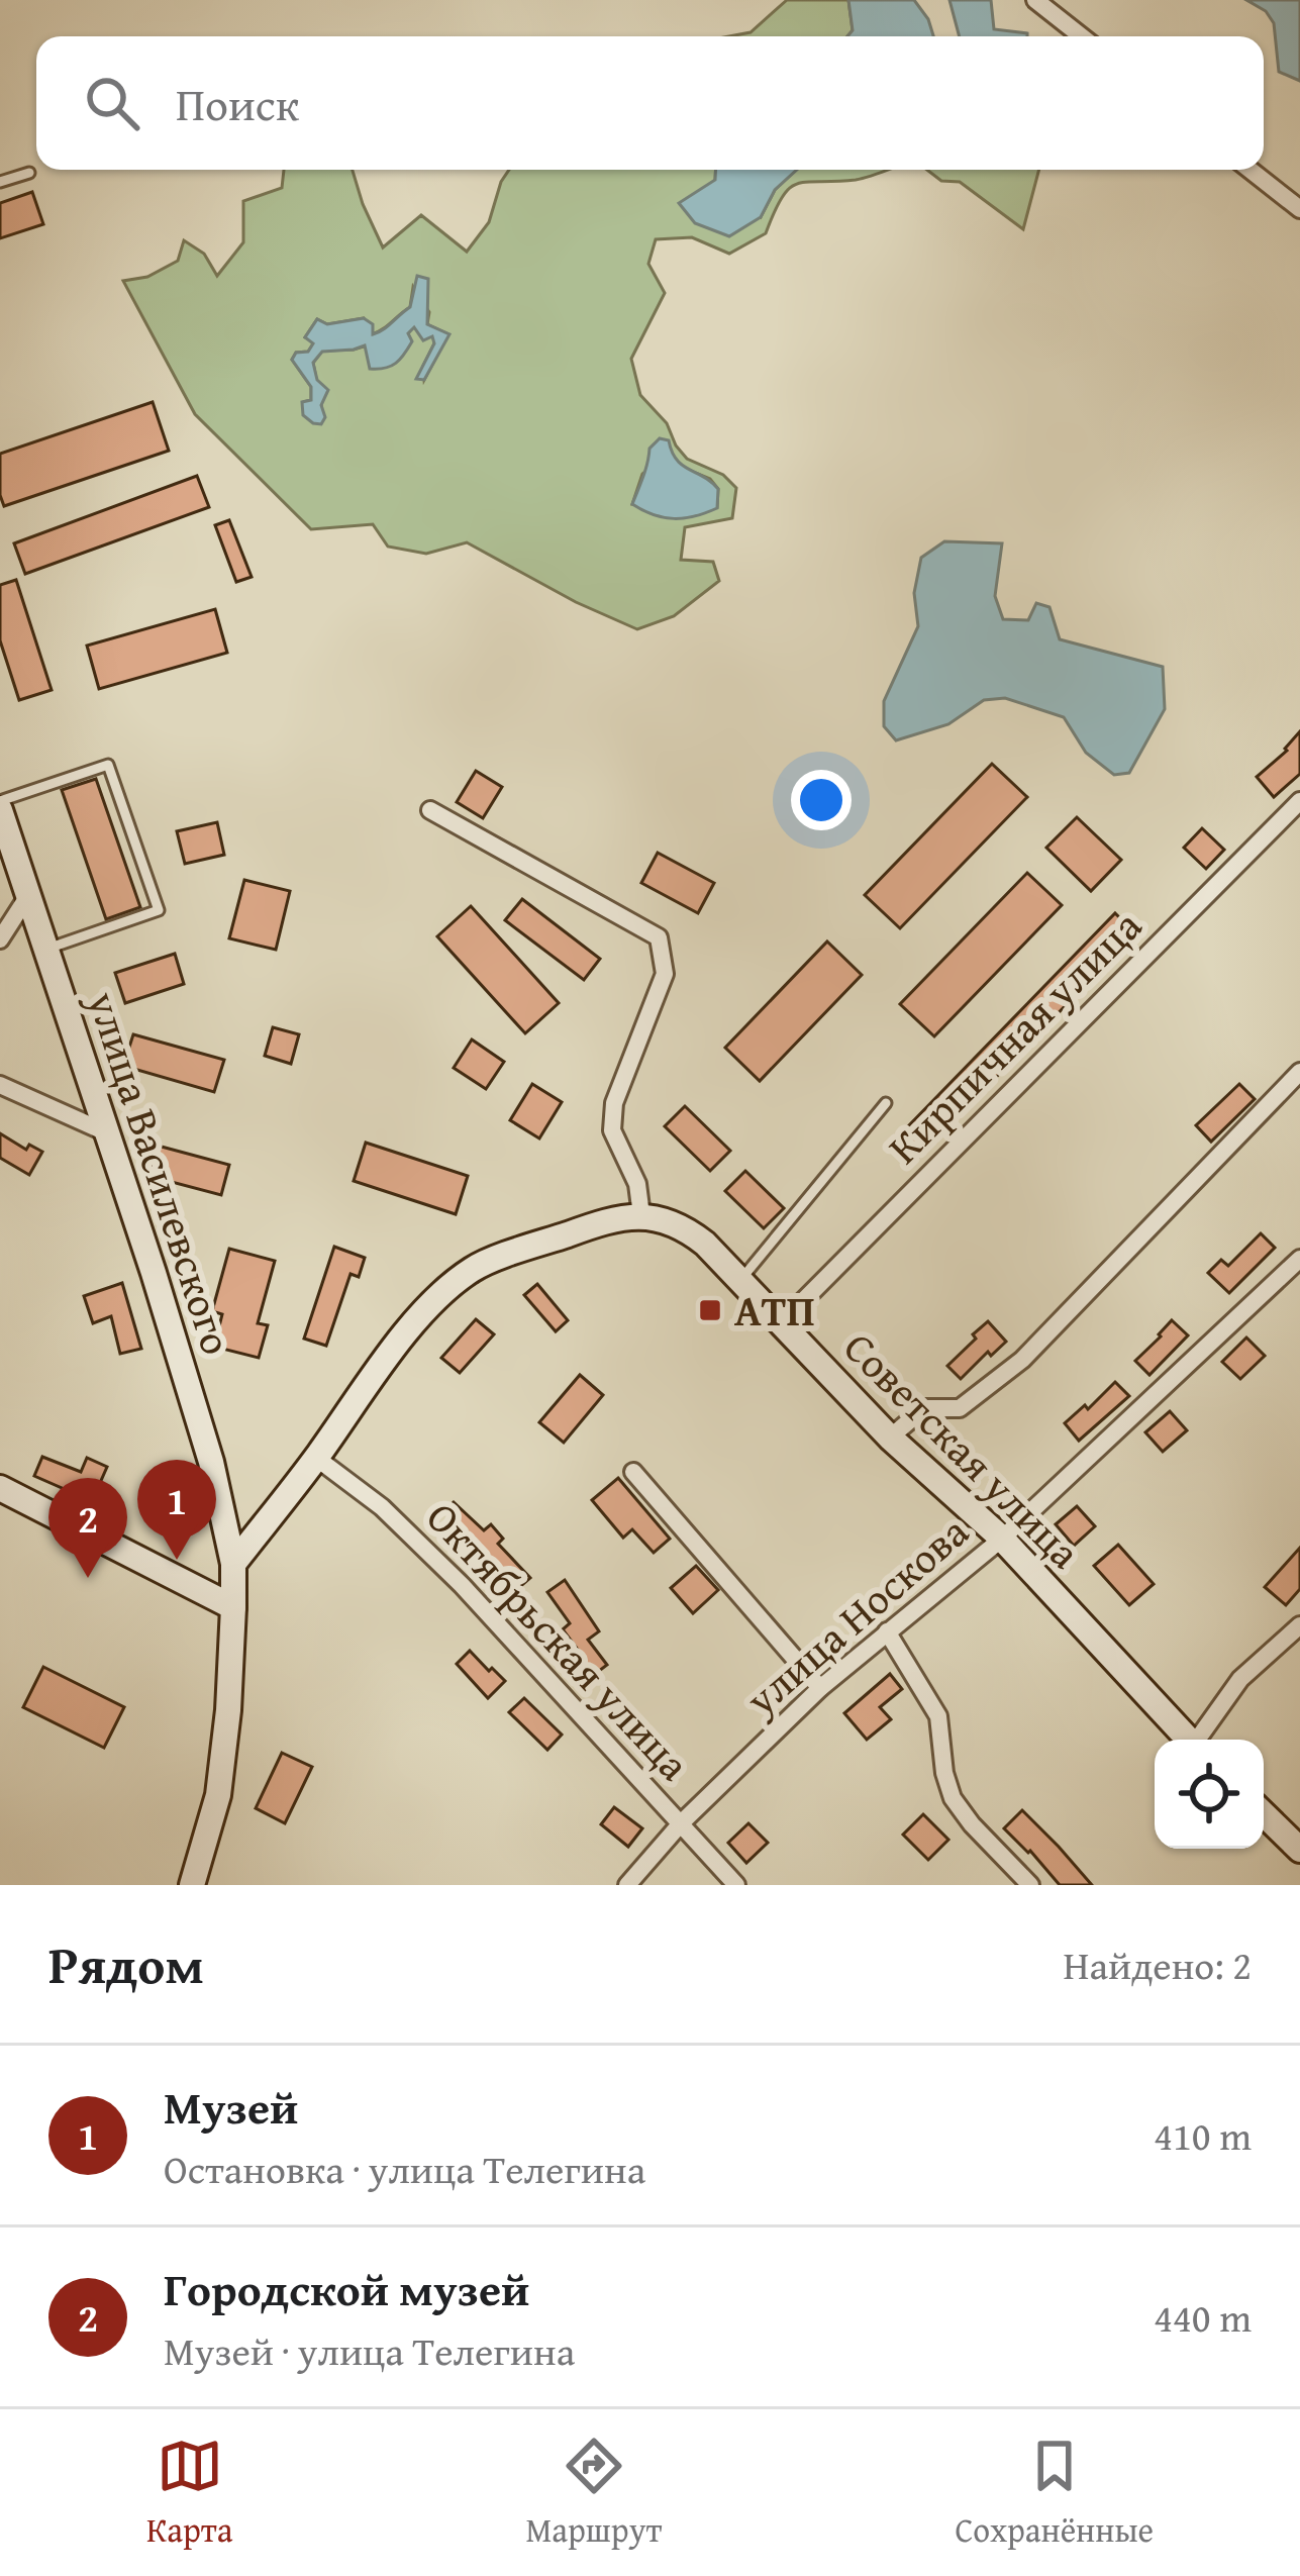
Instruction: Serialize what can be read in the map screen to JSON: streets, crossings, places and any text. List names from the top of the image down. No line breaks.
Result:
{"streets":{"street":["Кирпичная улица","улица Василевского","Советская улица","улица Носкова","Октябрьская улица"]},"crossings":[["Кирпичная улица","Советская улица"],["Советская улица","улица Носкова"],["улица Носкова","Октябрьская улица"]],"places":{"transit":["АТП"]},"page":{"search":"Поиск","pins":["1","2"],"heading":["Рядом","Найдено: 2"],"list":[{"mark":"1","name":"Музей","note":"Остановка · улица Телегина","value":"410 m"},{"mark":"2","name":"Городской музей","note":"Музей · улица Телегина","value":"440 m"}],"nav":["Карта","Маршрут","Сохранённые"]}}
